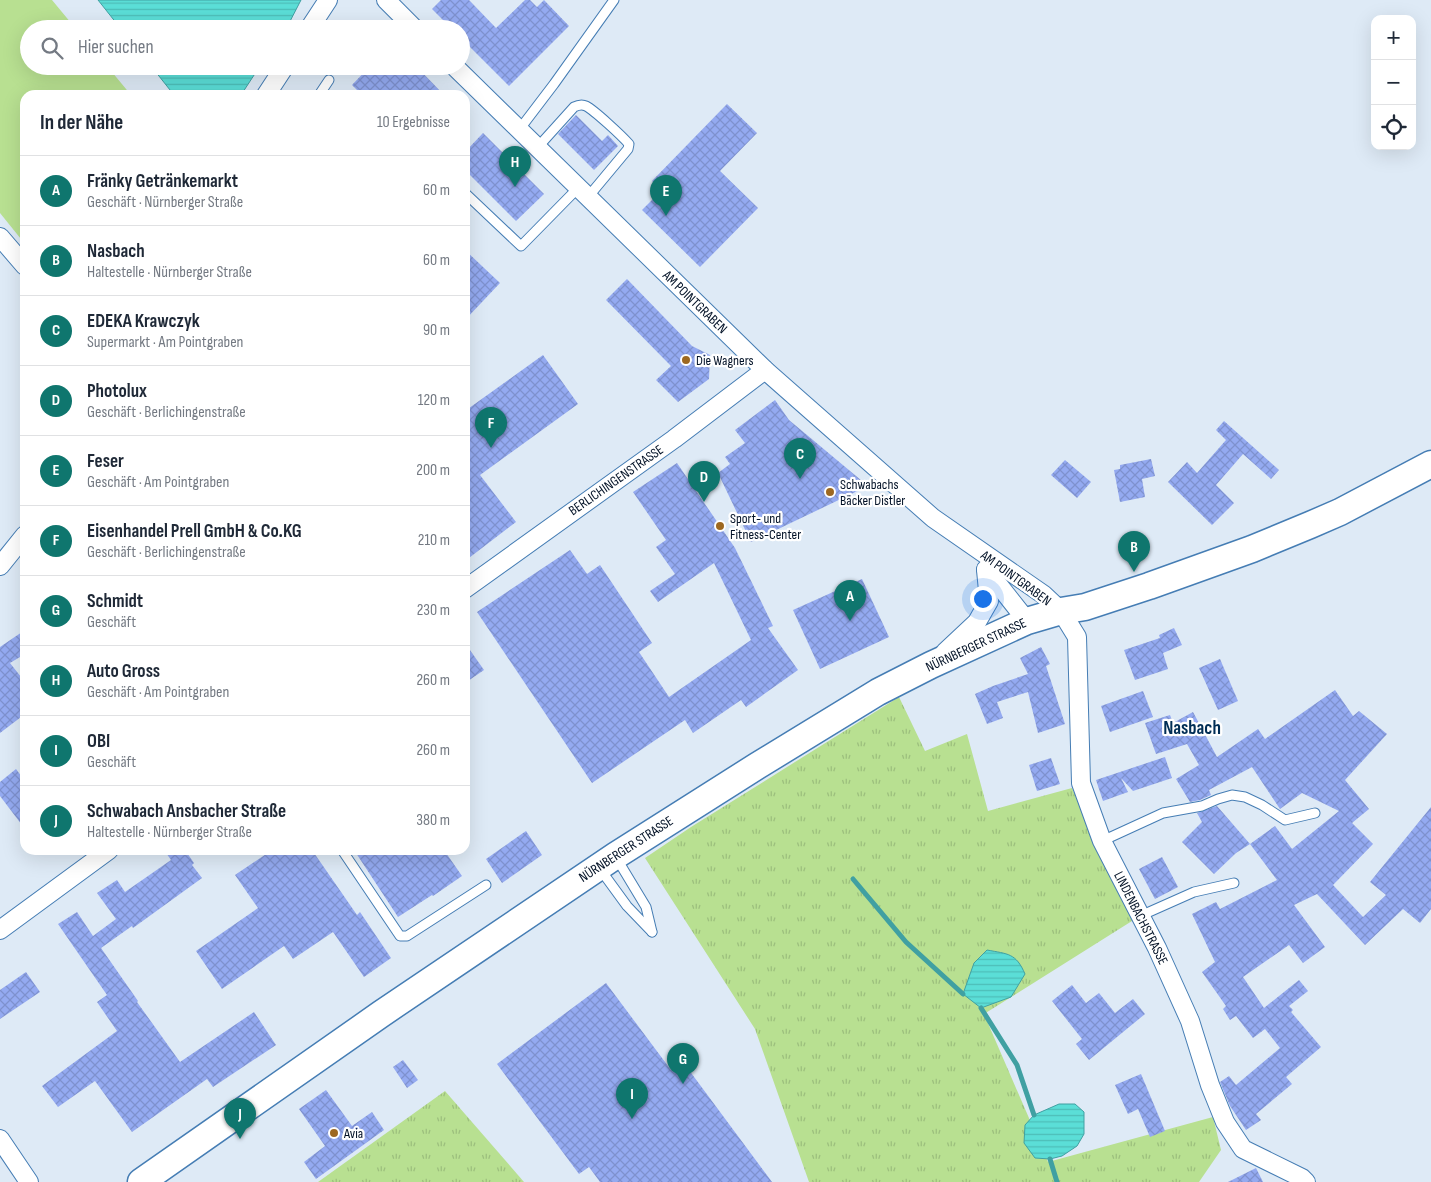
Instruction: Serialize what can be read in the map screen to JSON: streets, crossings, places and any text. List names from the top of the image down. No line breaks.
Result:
{"streets":{"main road":["NÜRNBERGER STRASSE"],"street":["AM POINTGRABEN","BERLICHINGENSTRASSE","LINDENBACHSTRASSE"]},"crossings":[["AM POINTGRABEN","BERLICHINGENSTRASSE"],["AM POINTGRABEN","NÜRNBERGER STRASSE"],["AM POINTGRABEN","LINDENBACHSTRASSE"],["NÜRNBERGER STRASSE","LINDENBACHSTRASSE"]],"districts":["Nasbach"],"places":["Die Wagners","Schwabachs Bäcker Distler","Sport- und Fitness-Center","Avia"],"page":{"map_buttons":["+","−"],"search":"Hier suchen","heading":["In der Nähe","10 Ergebnisse"],"pins":["H","E","F","C","D","B","A","G","I","J"],"list":[{"mark":"A","name":"Fränky Getränkemarkt","note":"Geschäft · Nürnberger Straße","value":"60 m"},{"mark":"B","name":"Nasbach","note":"Haltestelle · Nürnberger Straße","value":"60 m"},{"mark":"C","name":"EDEKA Krawczyk","note":"Supermarkt · Am Pointgraben","value":"90 m"},{"mark":"D","name":"Photolux","note":"Geschäft · Berlichingenstraße","value":"120 m"},{"mark":"E","name":"Feser","note":"Geschäft · Am Pointgraben","value":"200 m"},{"mark":"F","name":"Eisenhandel Prell GmbH & Co.KG","note":"Geschäft · Berlichingenstraße","value":"210 m"},{"mark":"G","name":"Schmidt","note":"Geschäft","value":"230 m"},{"mark":"H","name":"Auto Gross","note":"Geschäft · Am Pointgraben","value":"260 m"},{"mark":"I","name":"OBI","note":"Geschäft","value":"260 m"},{"mark":"J","name":"Schwabach Ansbacher Straße","note":"Haltestelle · Nürnberger Straße","value":"380 m"}]}}
